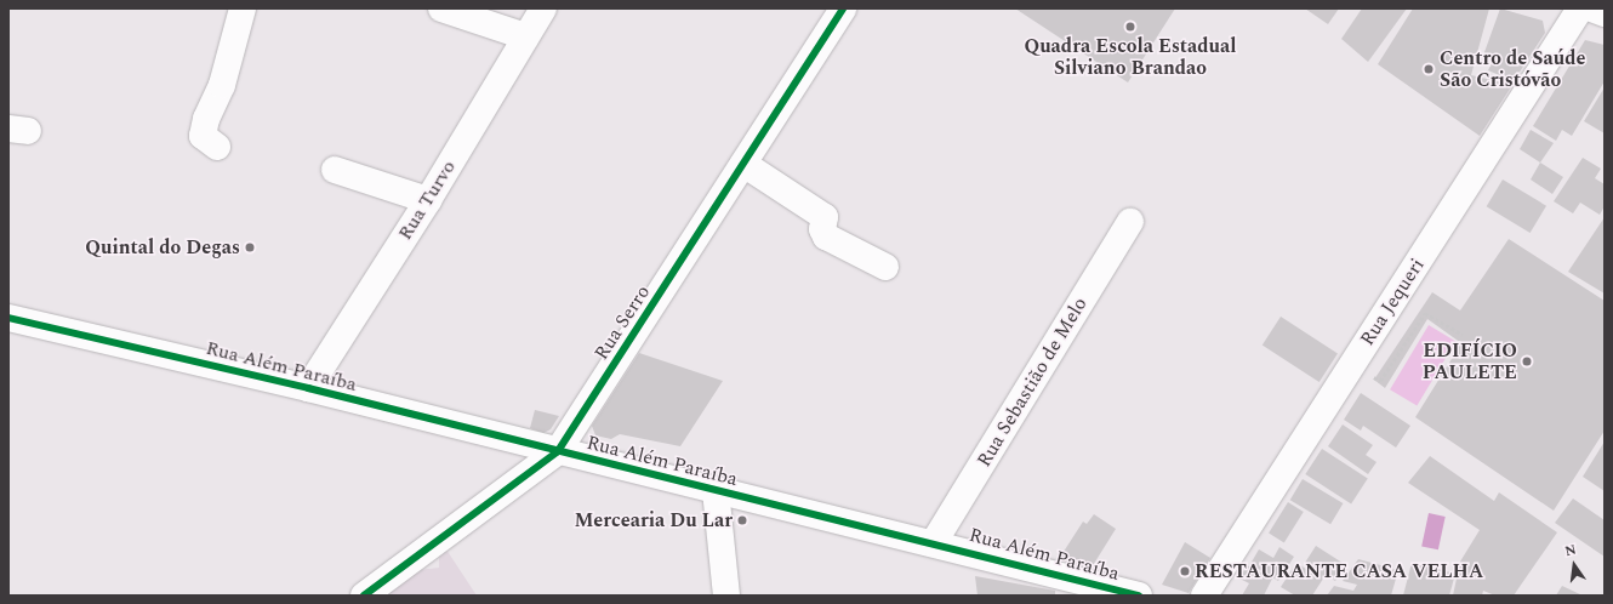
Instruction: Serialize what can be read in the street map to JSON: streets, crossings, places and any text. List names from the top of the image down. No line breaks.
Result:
{"streets":{"street":["Rua Turvo","Rua Jequeri","Rua Serro","Rua Além Paraíba","Rua Sebastião de Melo"]},"crossings":[["Rua Turvo","Rua Além Paraíba"],["Rua Serro","Rua Além Paraíba"],["Rua Além Paraíba","Rua Sebastião de Melo"]],"places":["Quadra Escola Estadual Silviano Brandao","Centro de Saúde São Cristóvão","Quintal do Degas","EDIFÍCIO PAULETE","Mercearia Du Lar","RESTAURANTE CASA VELHA"],"north":"top"}
